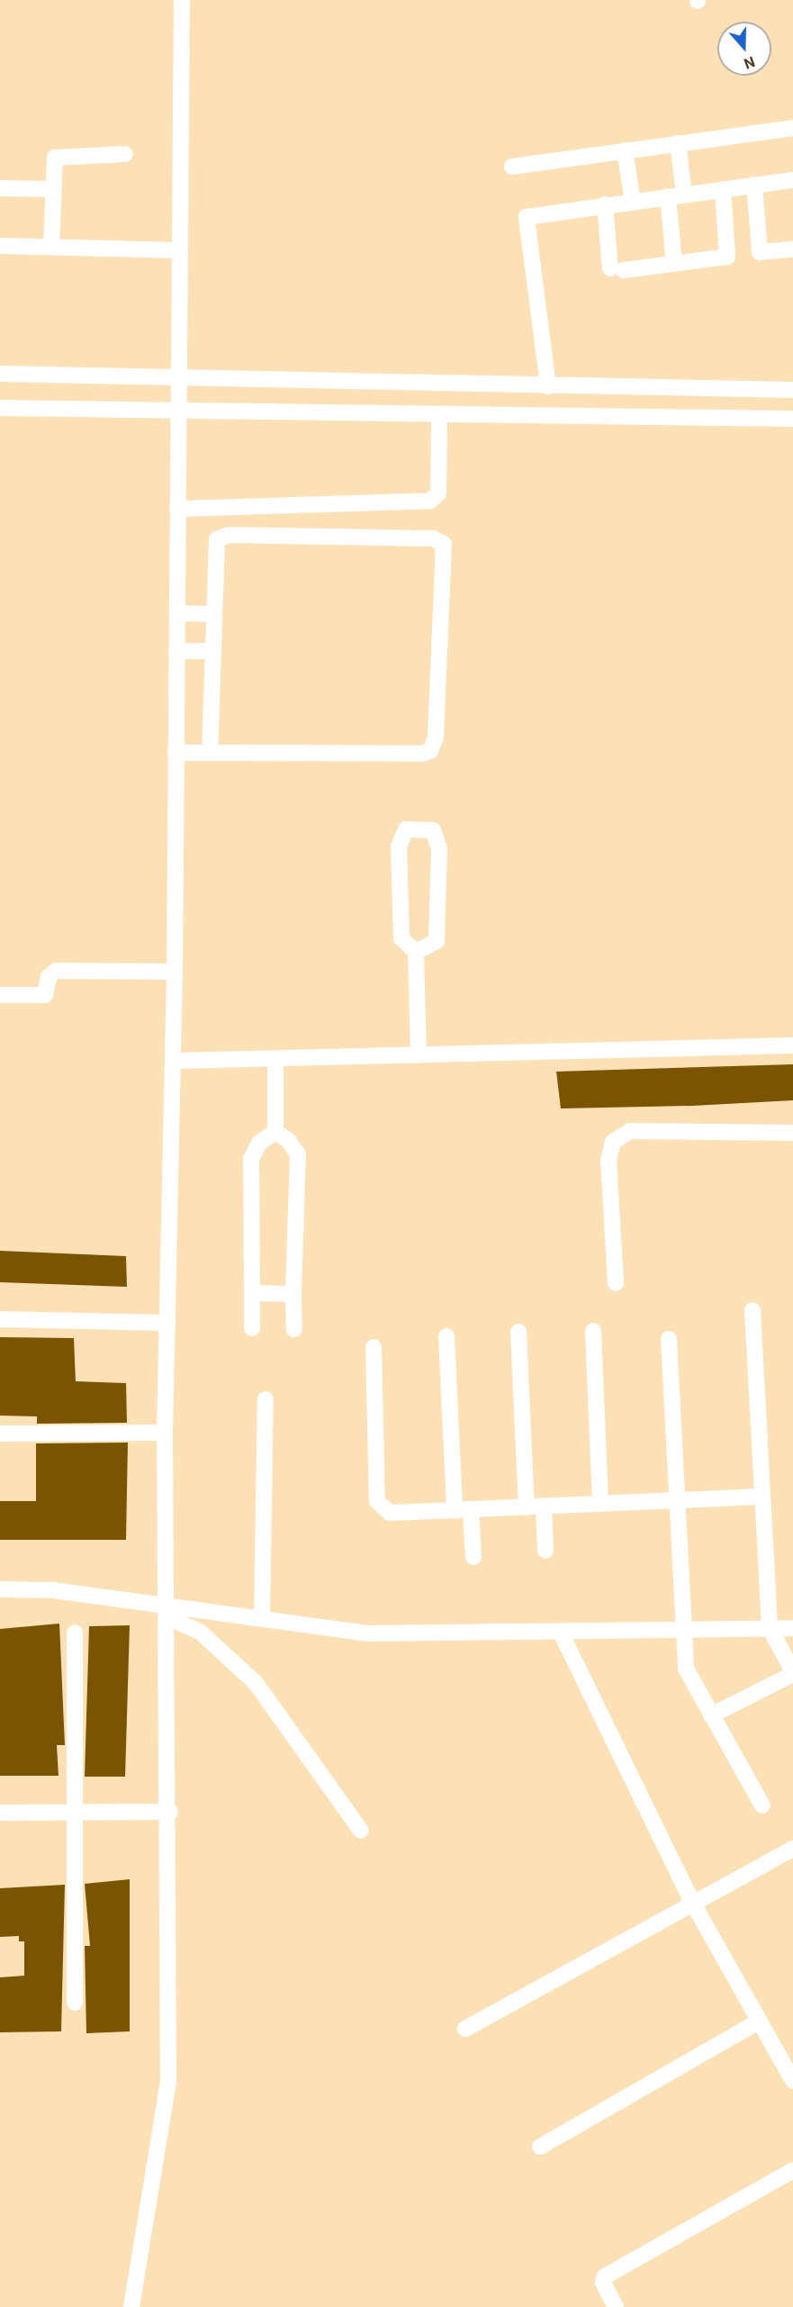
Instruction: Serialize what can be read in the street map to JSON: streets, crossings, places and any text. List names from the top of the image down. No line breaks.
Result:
{"north":"bottom"}
